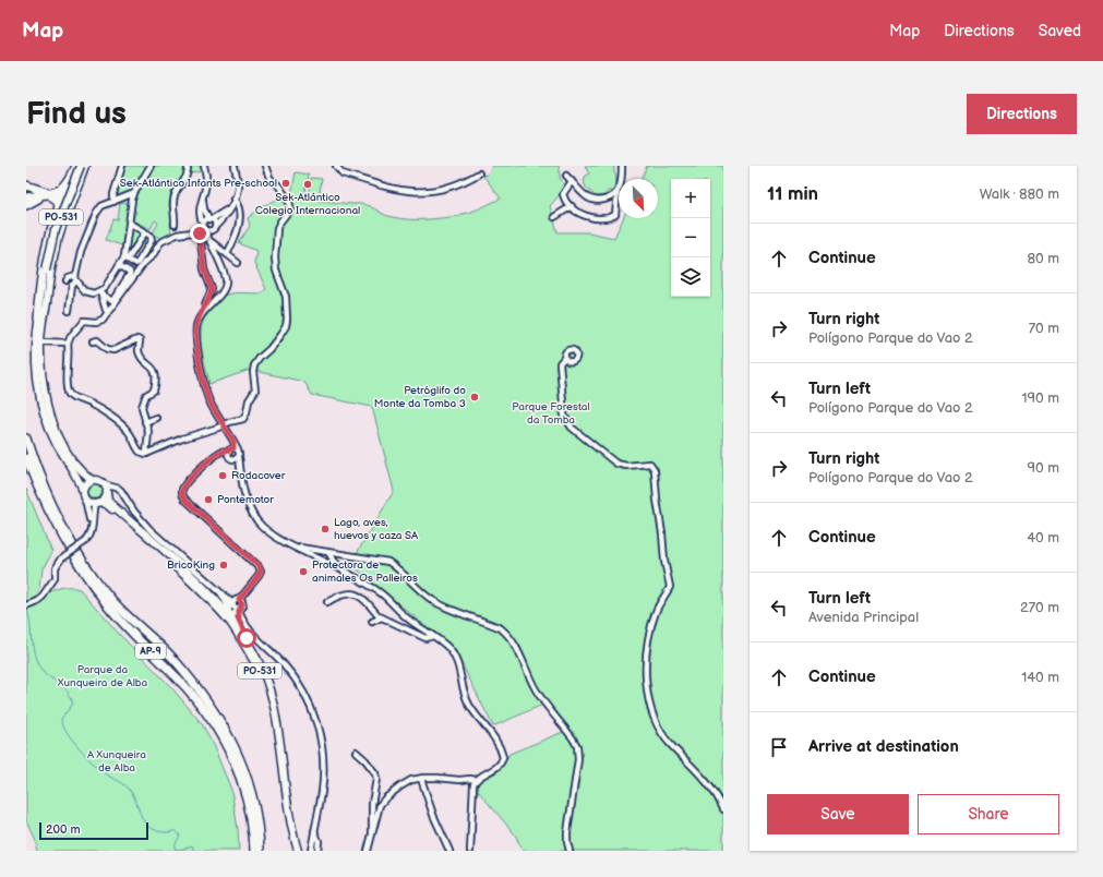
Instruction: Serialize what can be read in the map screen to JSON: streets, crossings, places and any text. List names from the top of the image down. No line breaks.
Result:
{"streets":{"highway":["AP-9"],"main road":["PO-531"]},"parks":["Parque Forestal da Tomba","Parque da Xunqueira de Alba","A Xunqueira de Alba"],"places":["Sek-Atlántico Infants Pre-school","Sek-Atlántico Colegio Internacional","Petróglifo do Monte da Tomba 3","Rodacover","Pontemotor","Lago, aves, huevos y caza SA","BricoKing","Protectora de animales Os Palleiros"],"scale_bar":"200 m","north":"bottom right","page":{"header":"Map","nav":["Map","Directions","Saved"],"buttons":["Directions",["Save","Share"]],"title":"Find us","heading":["11 min","Walk · 880 m"],"map_buttons":["+","−"],"list":[["Continue","80 m"],["Turn right","Polígono Parque do Vao 2","70 m"],["Turn left","Polígono Parque do Vao 2","190 m"],["Turn right","Polígono Parque do Vao 2","90 m"],["Continue","40 m"],["Turn left","Avenida Principal","270 m"],["Continue","140 m"],"Arrive at destination"],"scale":"200 m"}}
